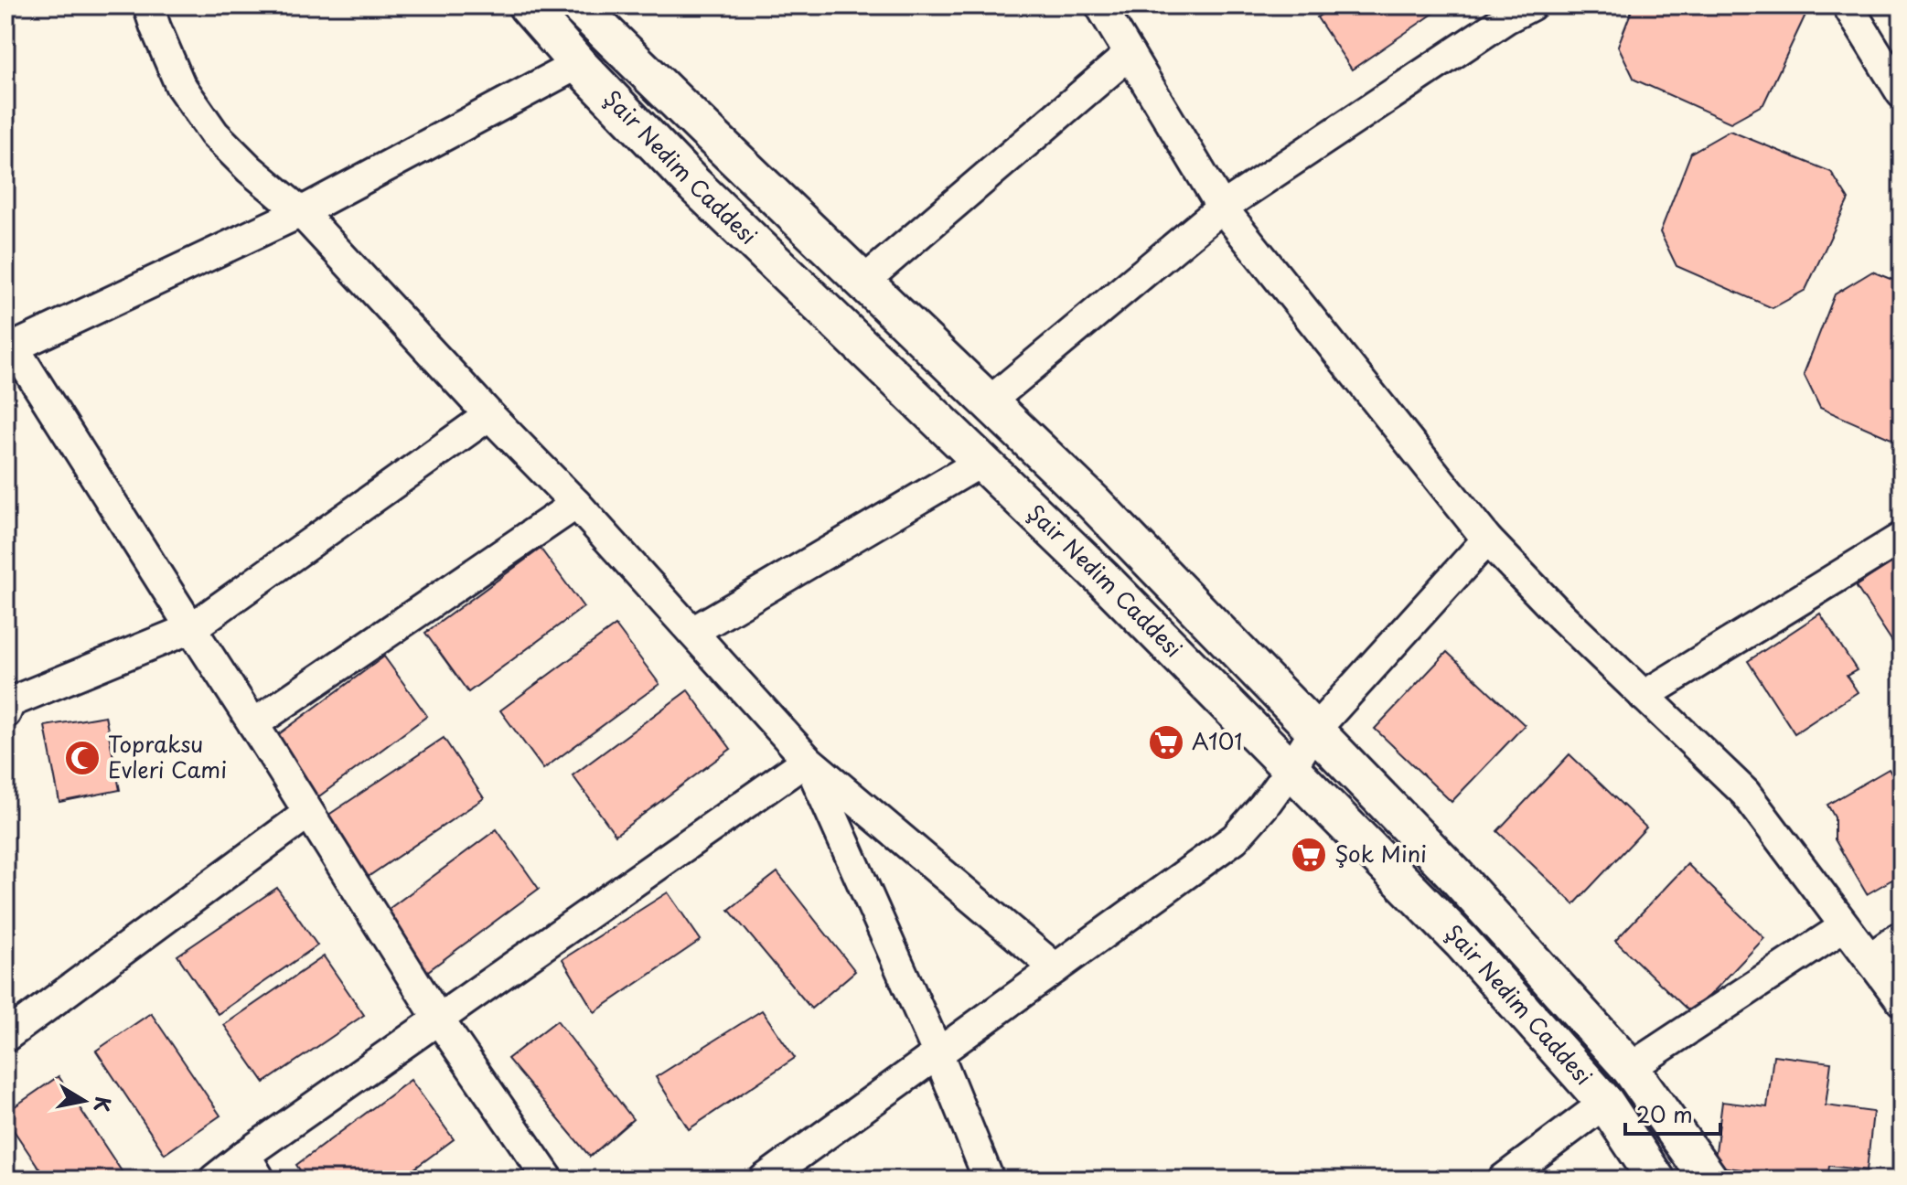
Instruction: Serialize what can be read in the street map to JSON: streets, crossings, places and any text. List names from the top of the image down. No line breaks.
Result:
{"streets":{"street":["Şair Nedim Caddesi"]},"places":{"supermarket":["A101","Şok Mini"],"mosque":["Topraksu Evleri Cami"]},"scale_bar":"20 m","north":"right"}
